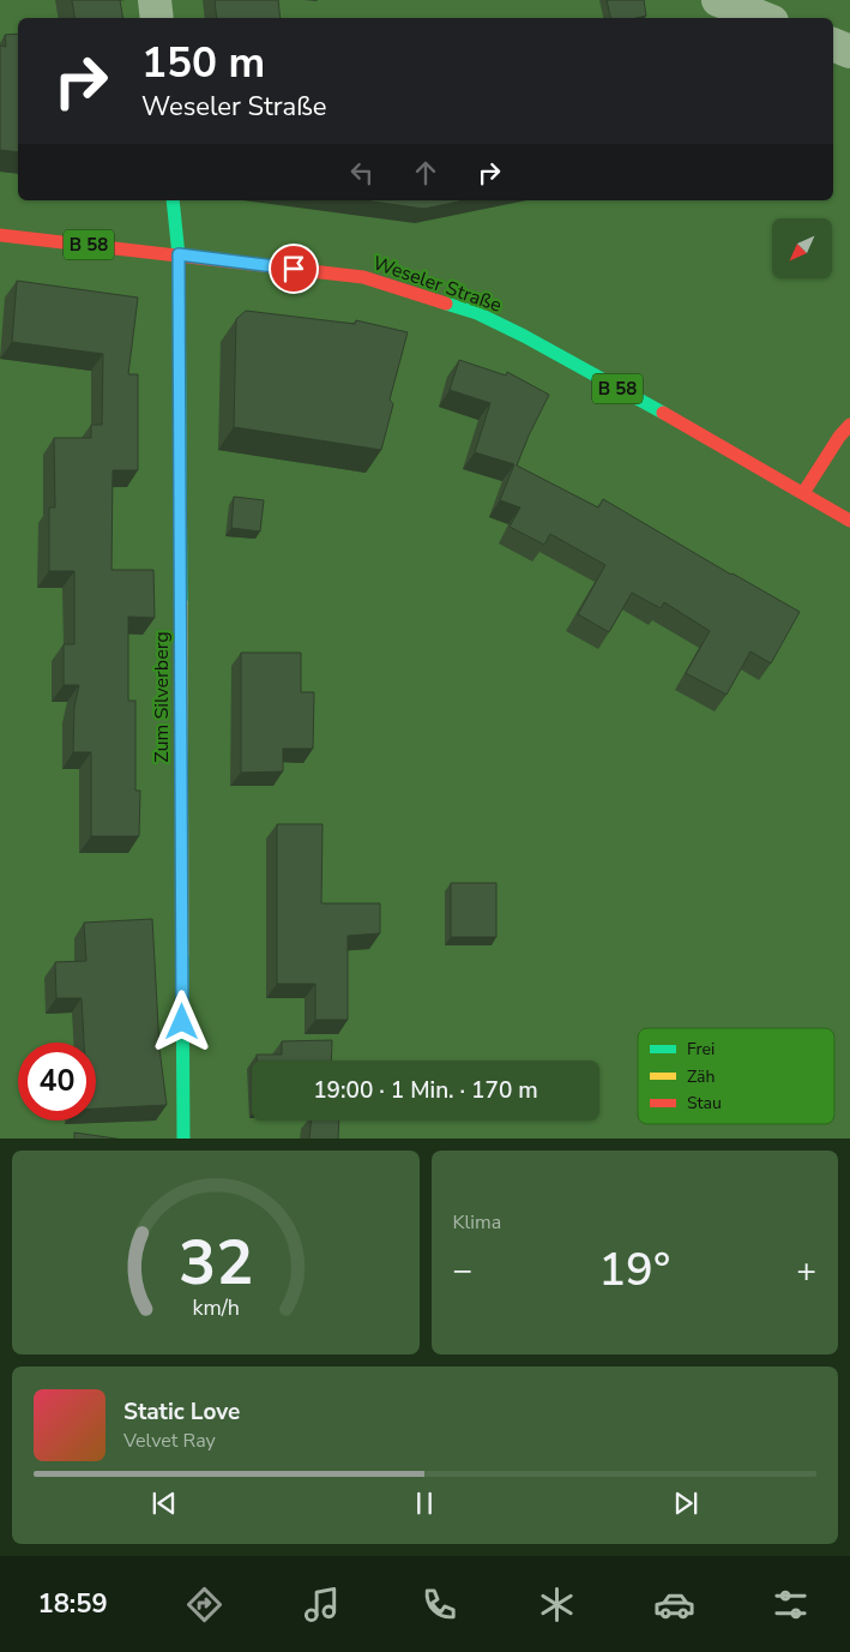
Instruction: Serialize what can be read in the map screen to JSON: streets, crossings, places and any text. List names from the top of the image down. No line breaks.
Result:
{"streets":{"main road":["B 58","Weseler Straße","Zum Silverberg"]},"crossings":[["Weseler Straße","Zum Silverberg"]],"legend":["Frei","Zäh","Stau"],"north":"bottom left","page":{"turn":["150 m","Weseler Straße"],"limit":"40","trip":"19:00 · 1 Min. · 170 m","tile":"Klima","heat":["−","19°","+"],"song":["Static Love","Velvet Ray"],"tabs":"18:59","gauge":["32","km/h"]}}
